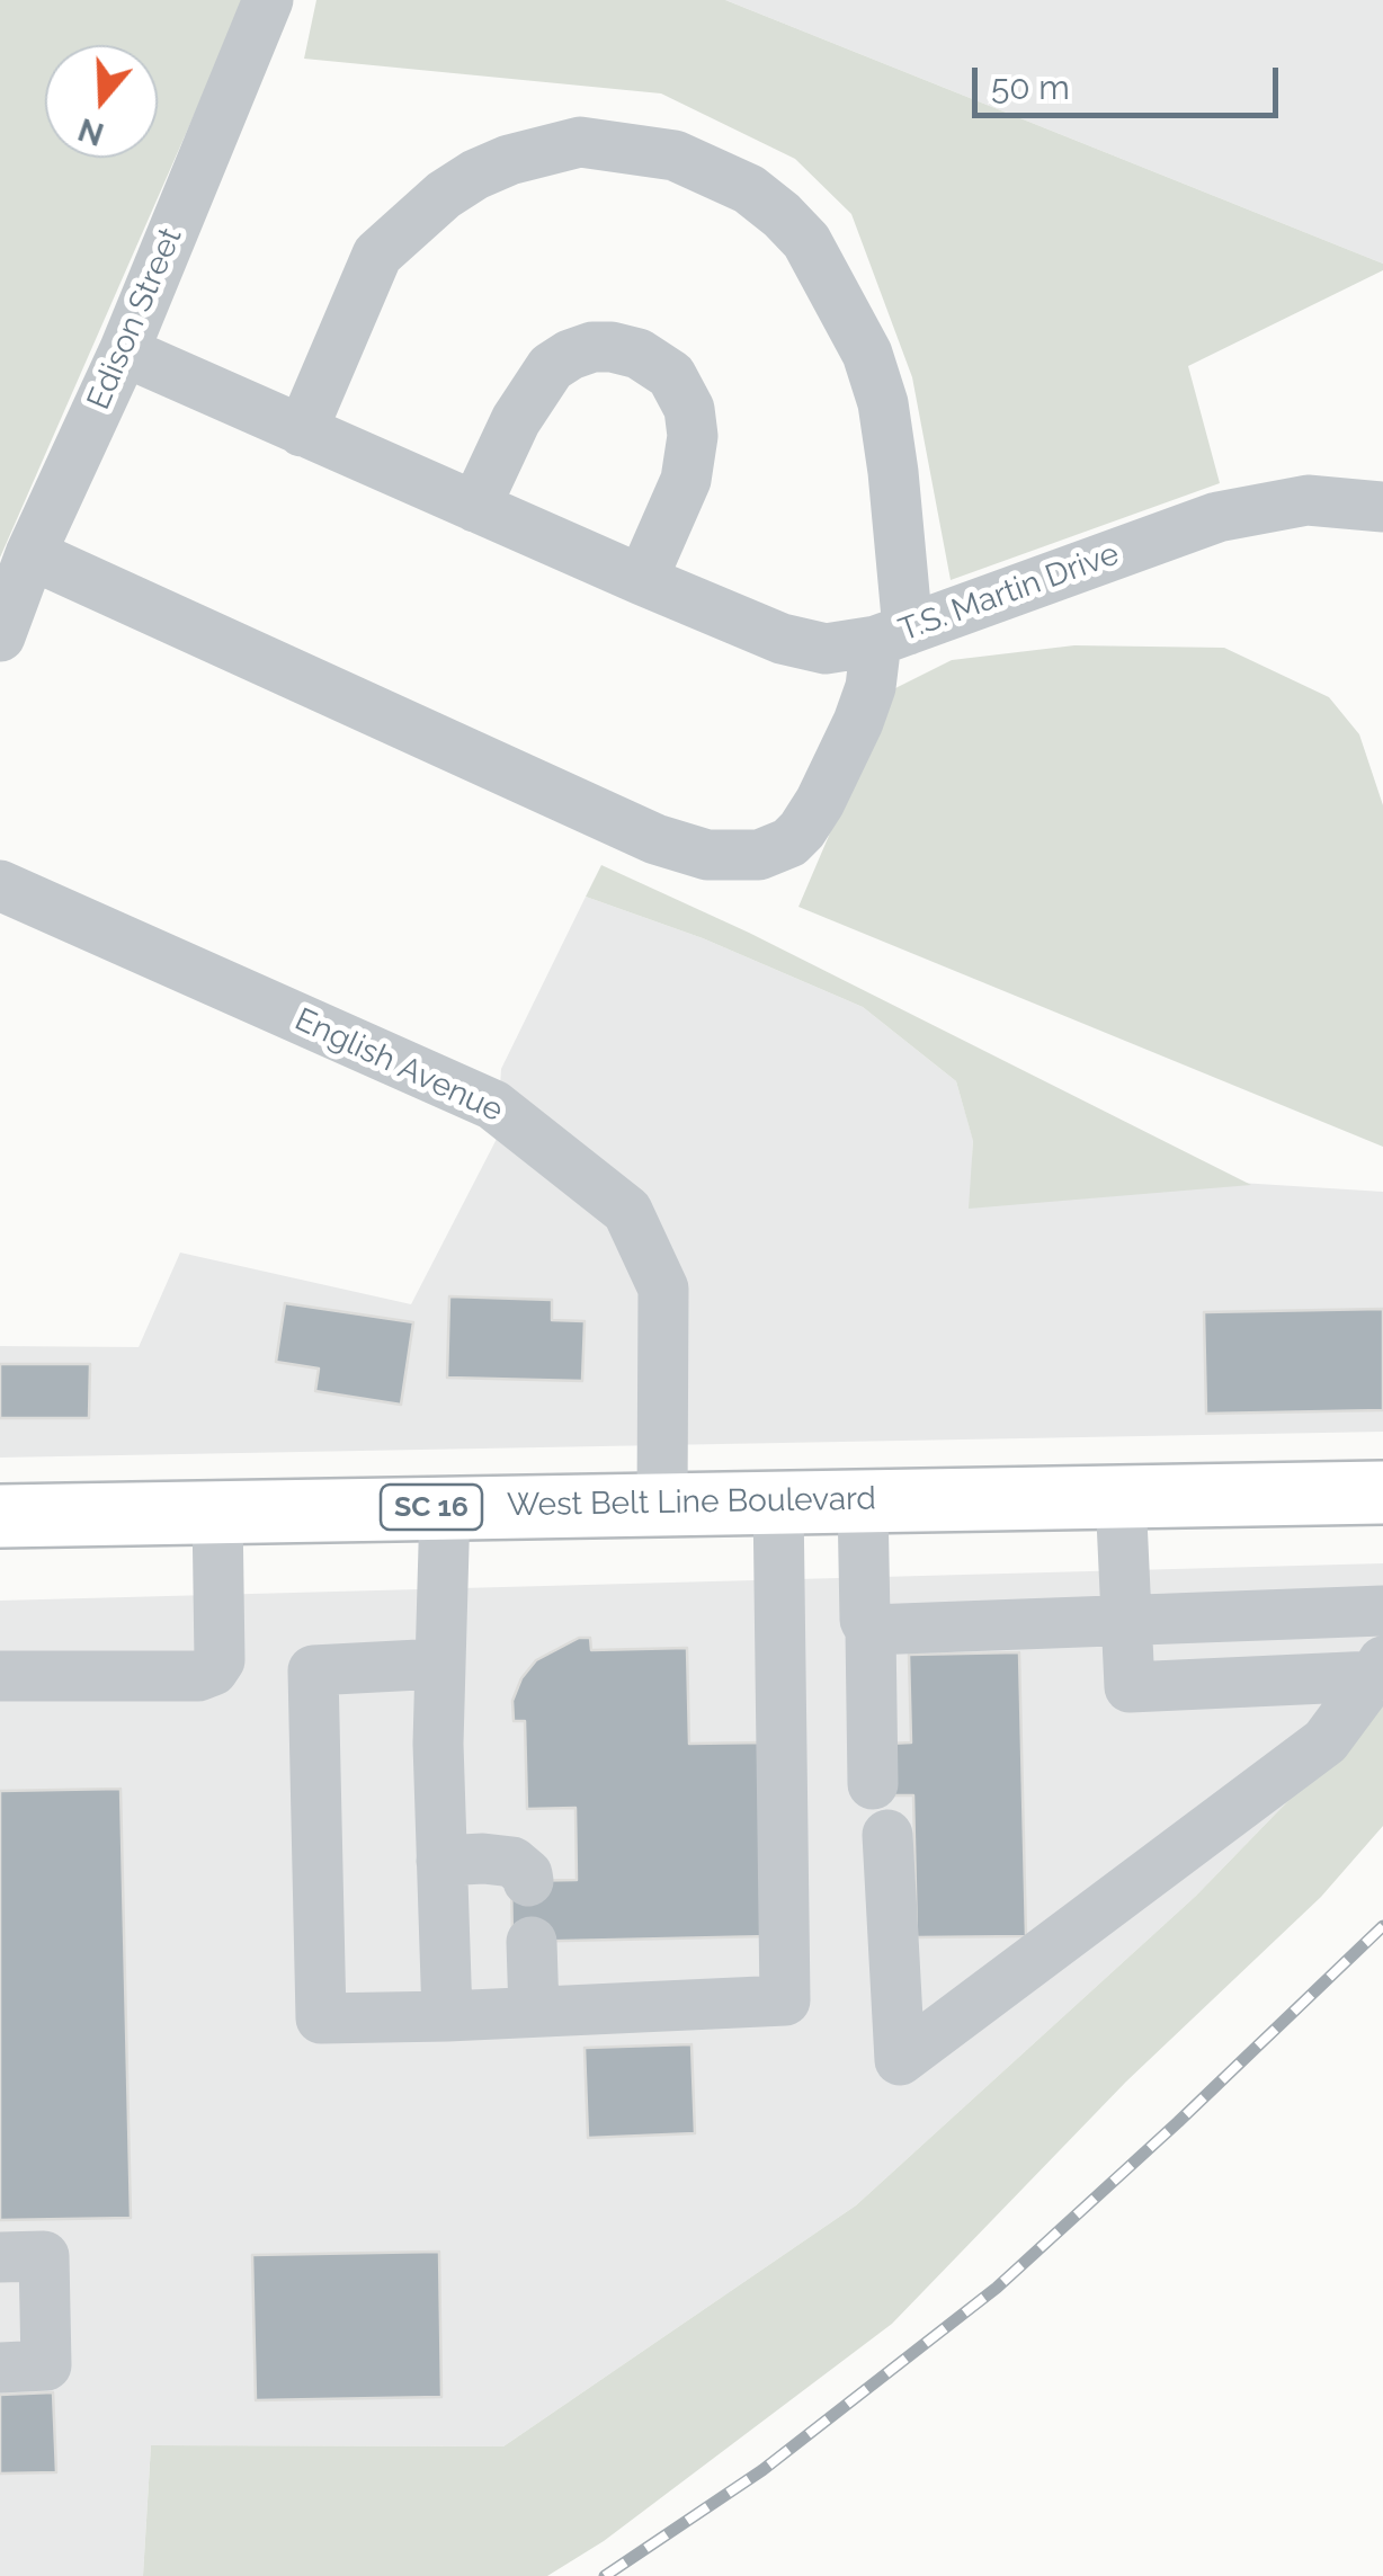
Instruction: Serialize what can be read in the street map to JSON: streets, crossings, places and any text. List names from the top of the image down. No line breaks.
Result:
{"streets":{"main road":["West Belt Line Boulevard","SC 16"],"street":["Edison Street","T.S. Martin Drive","English Avenue"]},"crossings":[["Edison Street","T.S. Martin Drive"],["English Avenue","West Belt Line Boulevard"]],"scale_bar":"50 m","north":"bottom"}
